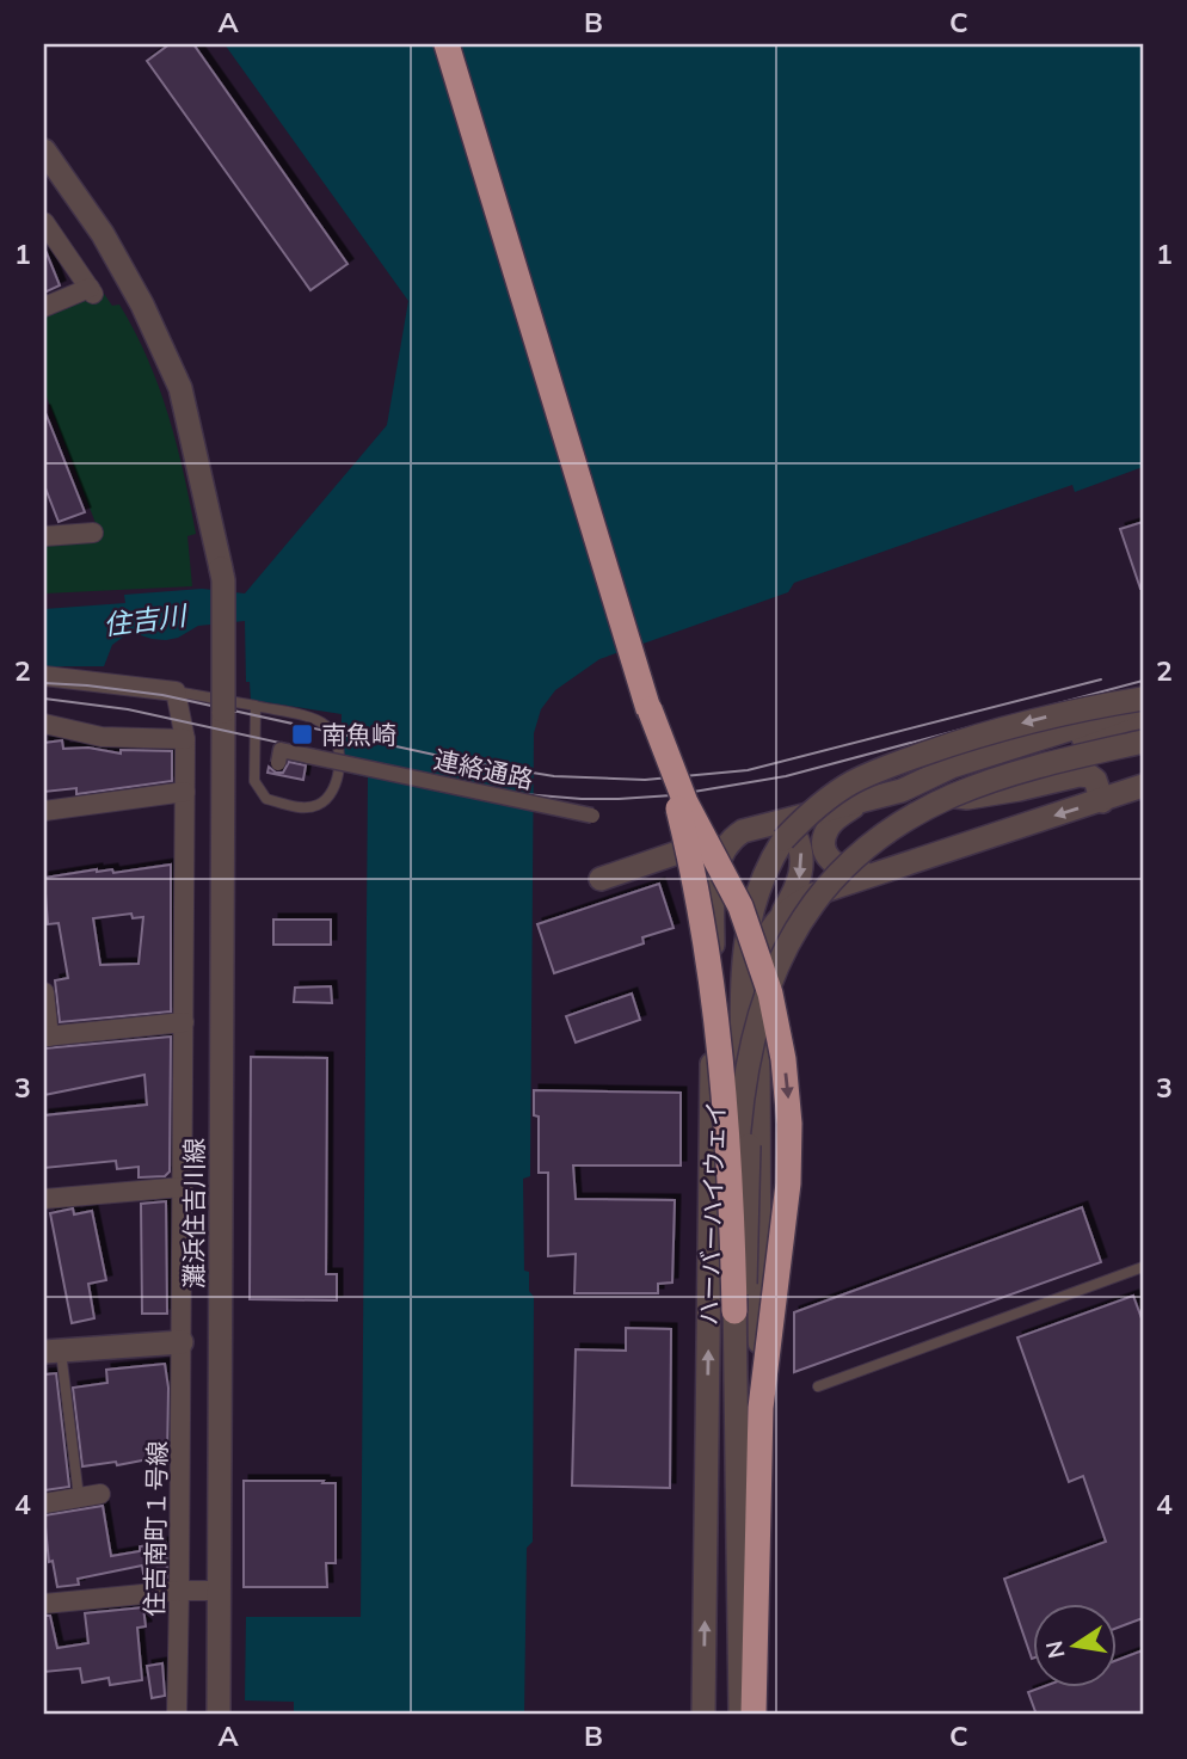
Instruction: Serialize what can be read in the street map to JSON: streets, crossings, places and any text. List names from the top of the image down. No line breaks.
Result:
{"streets":{"street":["連絡通路","灘浜住吉川線","ハーバーハイウェイ","住吉南町１号線"]},"water":["住吉川"],"places":{"transit":["南魚崎"]},"north":"left","grid":{"columns":["A","B","C"],"rows":["1","2","3","4"]}}
